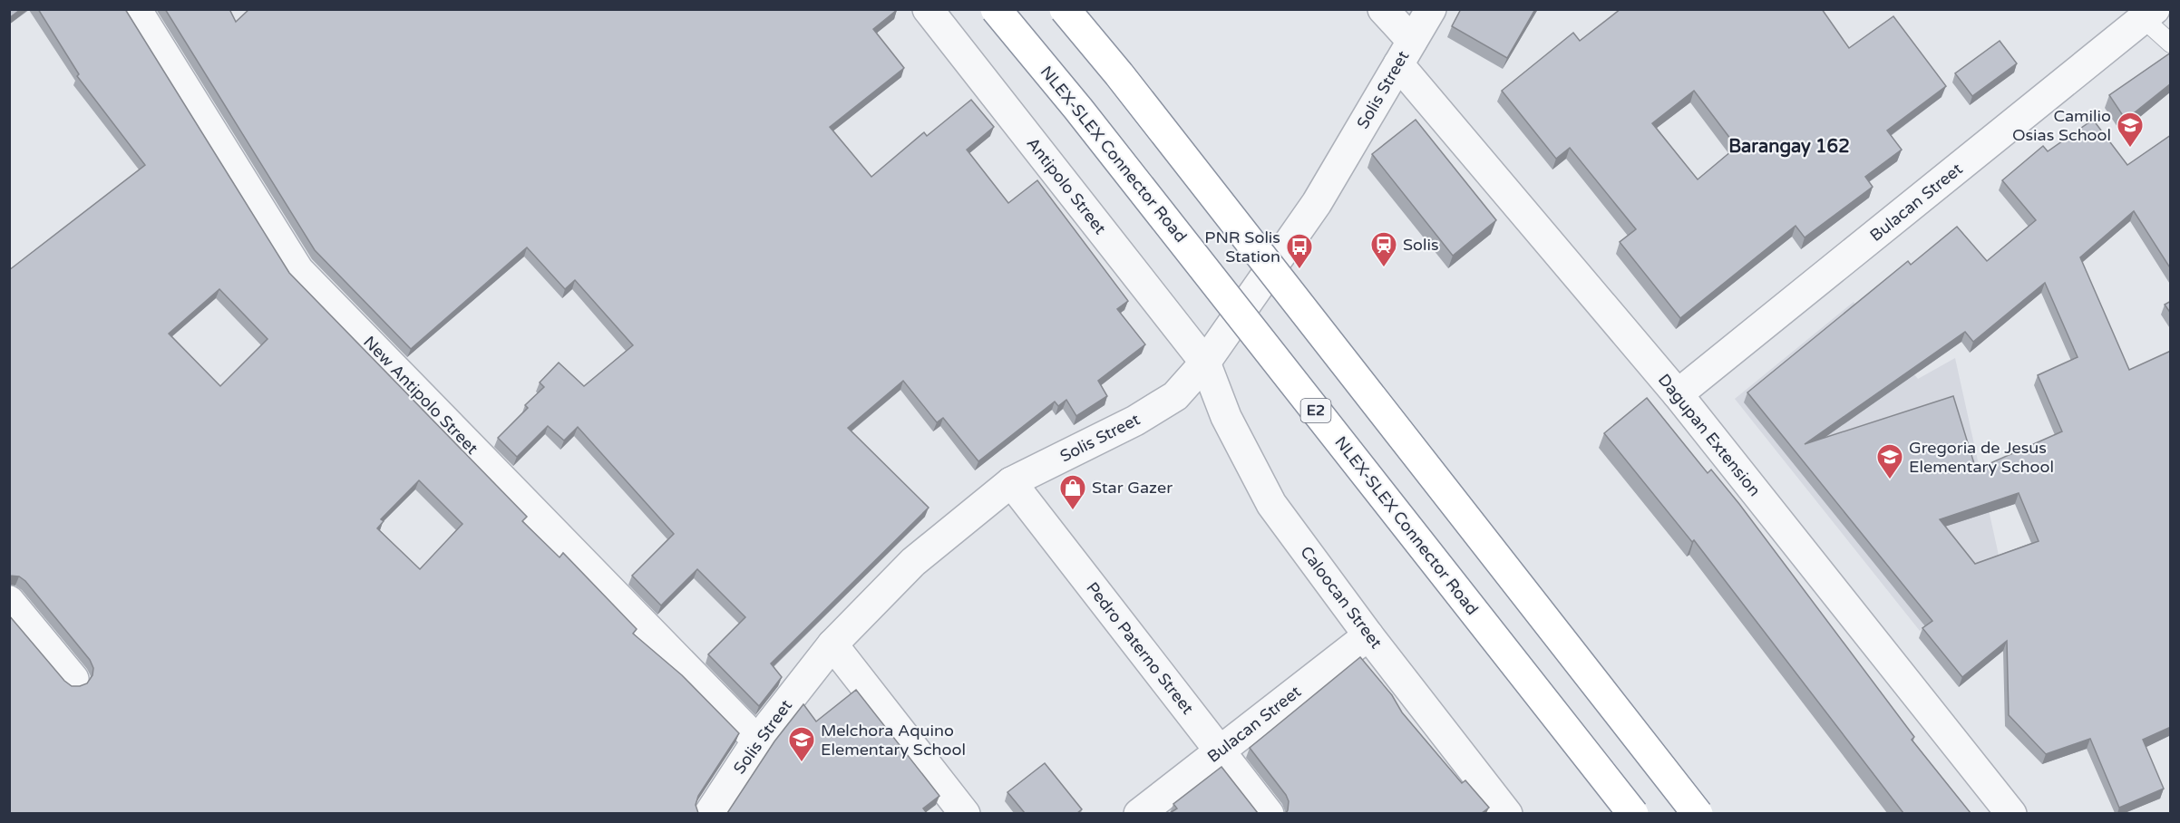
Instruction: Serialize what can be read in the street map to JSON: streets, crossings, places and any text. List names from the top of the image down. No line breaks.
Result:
{"streets":{"highway":["NLEX-SLEX Connector Road","E2"],"street":["Solis Street","Antipolo Street","Bulacan Street","New Antipolo Street","Dagupan Extension","Caloocan Street","Pedro Paterno Street"]},"crossings":[["Solis Street","Antipolo Street"],["Solis Street","New Antipolo Street"],["Solis Street","Dagupan Extension"],["Solis Street","Caloocan Street"],["Solis Street","Pedro Paterno Street"],["Antipolo Street","Caloocan Street"],["Bulacan Street","Dagupan Extension"],["Bulacan Street","Caloocan Street"],["Bulacan Street","Pedro Paterno Street"]],"districts":["Barangay 162"],"places":{"school or university":["Camilio Osias School","Gregoria de Jesus Elementary School","Melchora Aquino Elementary School"],"station":["Solis"],"bus stop":["PNR Solis Station"],"shop":["Star Gazer"]}}
